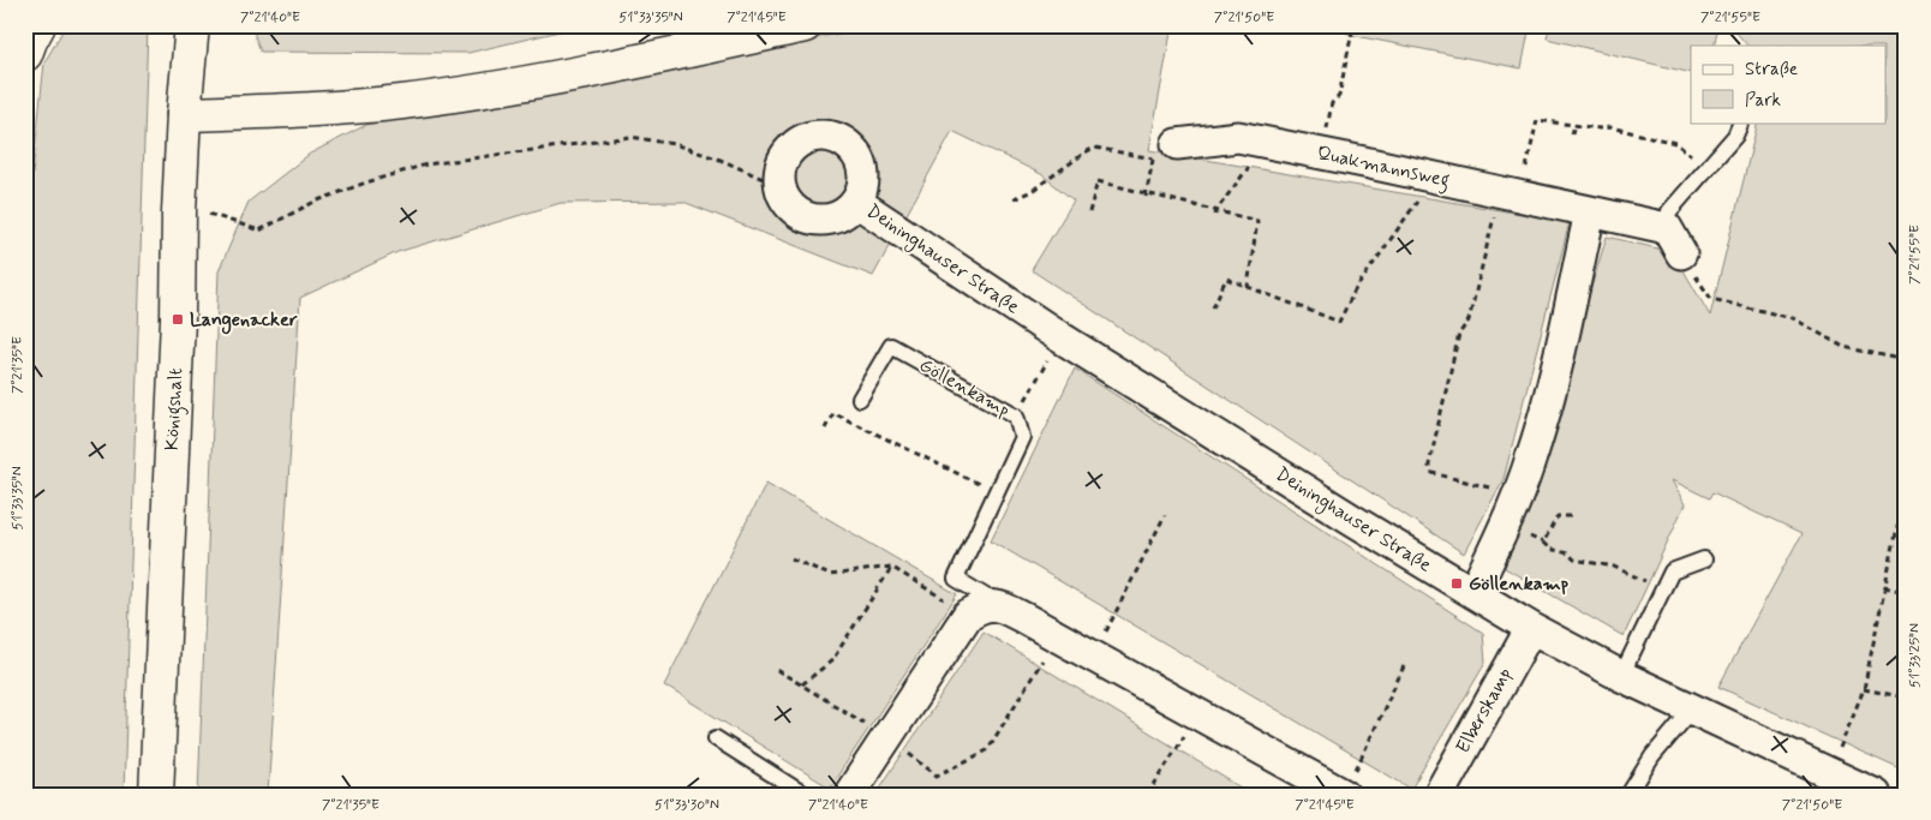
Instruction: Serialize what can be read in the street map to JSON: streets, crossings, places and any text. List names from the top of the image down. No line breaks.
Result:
{"streets":{"main road":["Königshalt"],"street":["Quakmannsweg","Deininghauser Straße","Göllenkamp","Elberskamp"]},"crossings":[["Deininghauser Straße","Elberskamp"]],"places":{"transit":["Langenacker","Göllenkamp"]},"legend":["Straße","Park"],"coordinates":["7°21'40\"E","51°33'35\"N","7°21'45\"E","7°21'50\"E","7°21'55\"E","7°21'35\"E","51°33'25\"N","51°33'30\"N"]}
